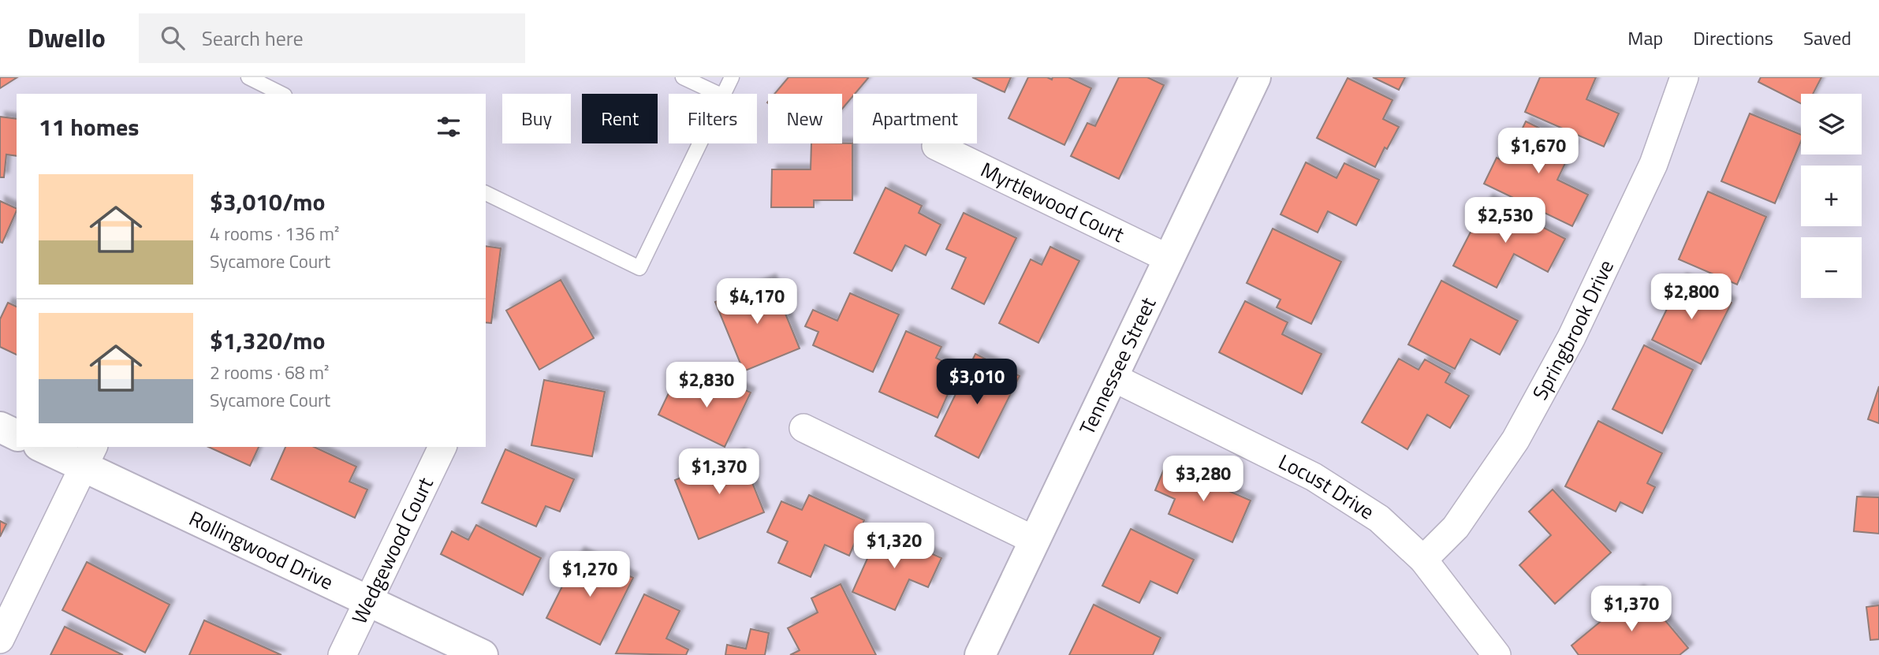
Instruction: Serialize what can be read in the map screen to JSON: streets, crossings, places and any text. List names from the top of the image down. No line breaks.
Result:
{"streets":{"main road":["Tennessee Street","Rollingwood Drive"],"street":["Myrtlewood Court","Springbrook Drive","Locust Drive","Wedgewood Court"]},"crossings":[["Myrtlewood Court","Tennessee Street"],["Springbrook Drive","Locust Drive"],["Tennessee Street","Locust Drive"],["Rollingwood Drive","Wedgewood Court"]],"page":{"header":"Dwello","search":"Search here","nav":["Map","Directions","Saved"],"map_buttons":["+","−"],"chip":["Buy","Rent","Filters","New","Apartment"],"heading":"11 homes","price":["$1,670","$2,530","$2,800","$4,170","$3,010","$2,830","$1,370","$3,280","$1,320","$1,270","$1,370"],"list":[{"name":"$3,010/mo","note":"4 rooms · 136 m² · Sycamore Court"},{"name":"$1,320/mo","note":"2 rooms · 68 m² · Sycamore Court"}]}}
